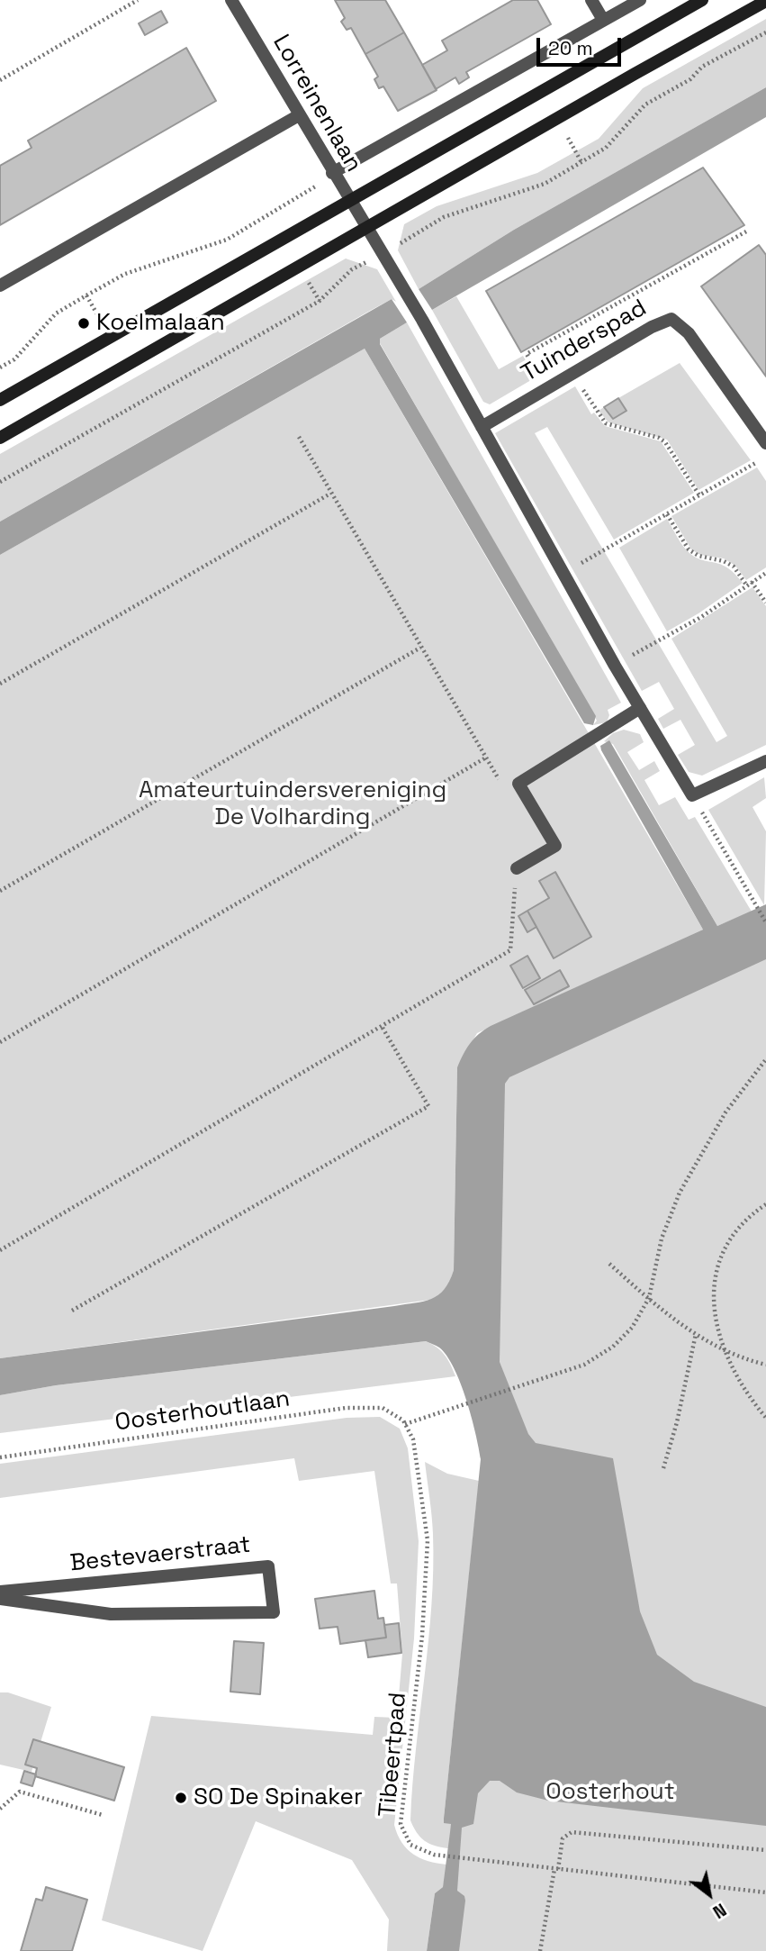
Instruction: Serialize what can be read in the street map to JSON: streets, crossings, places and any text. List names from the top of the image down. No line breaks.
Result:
{"streets":{"street":["Lorreinenlaan","Tuinderspad","Bestevaerstraat"],"path":["Oosterhoutlaan","Tibeertpad"]},"crossings":[["Oosterhoutlaan","Tibeertpad"]],"parks":["Amateurtuindersvereniging De Volharding","Oosterhout"],"places":["Koelmalaan","SO De Spinaker"],"scale_bar":"20 m","north":"bottom right"}
